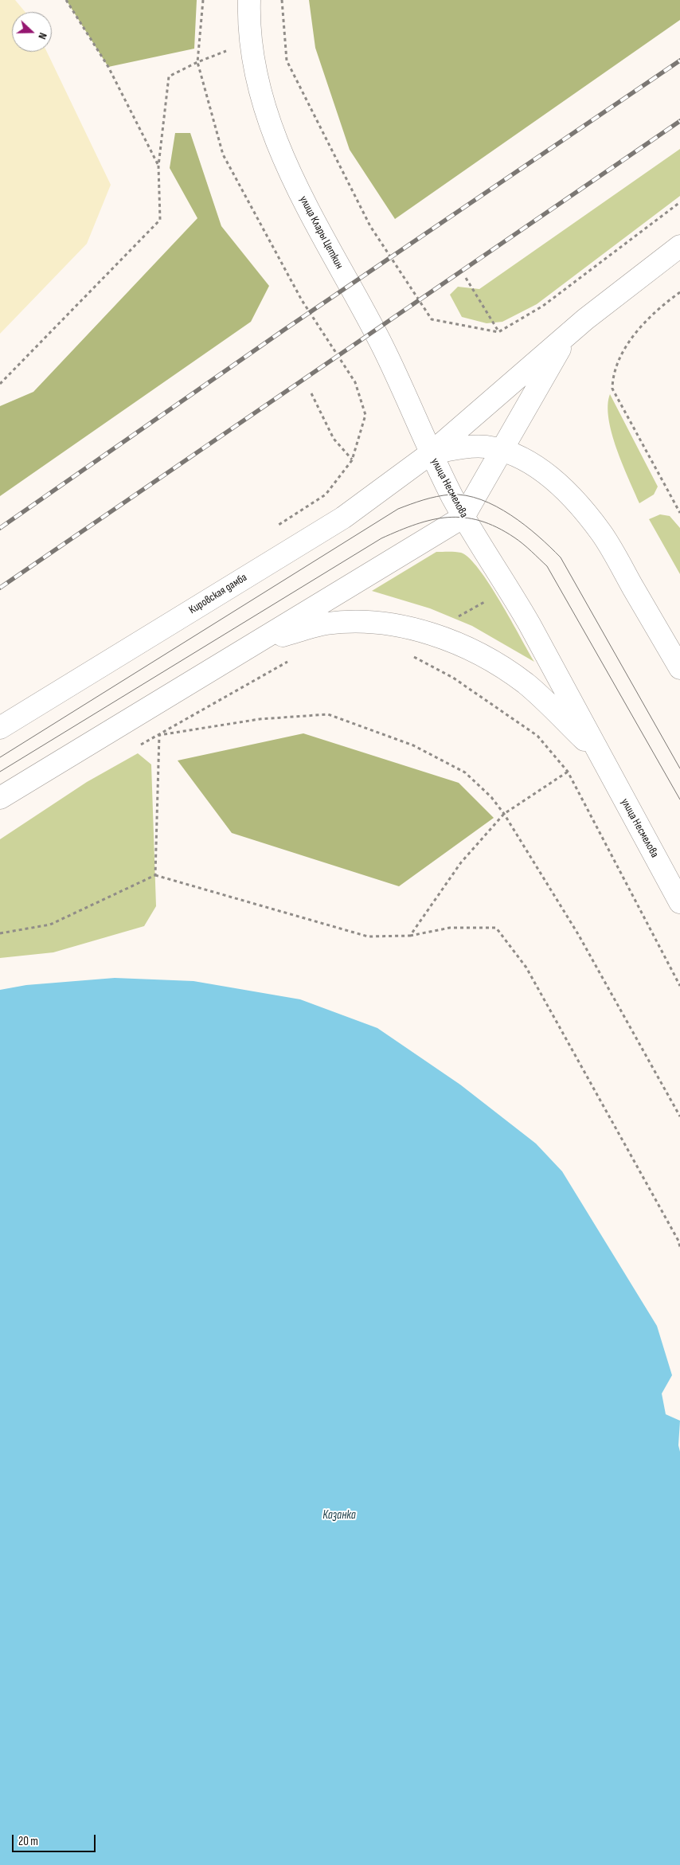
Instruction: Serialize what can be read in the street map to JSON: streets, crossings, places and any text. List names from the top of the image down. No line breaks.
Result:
{"streets":{"main road":["улица Клары Цеткин","улица Несмелова","Кировская дамба"]},"crossings":[["улица Клары Цеткин","улица Несмелова"],["улица Клары Цеткин","Кировская дамба"],["улица Несмелова","Кировская дамба"]],"water":["Казанка"],"scale_bar":"20 m","north":"right"}
